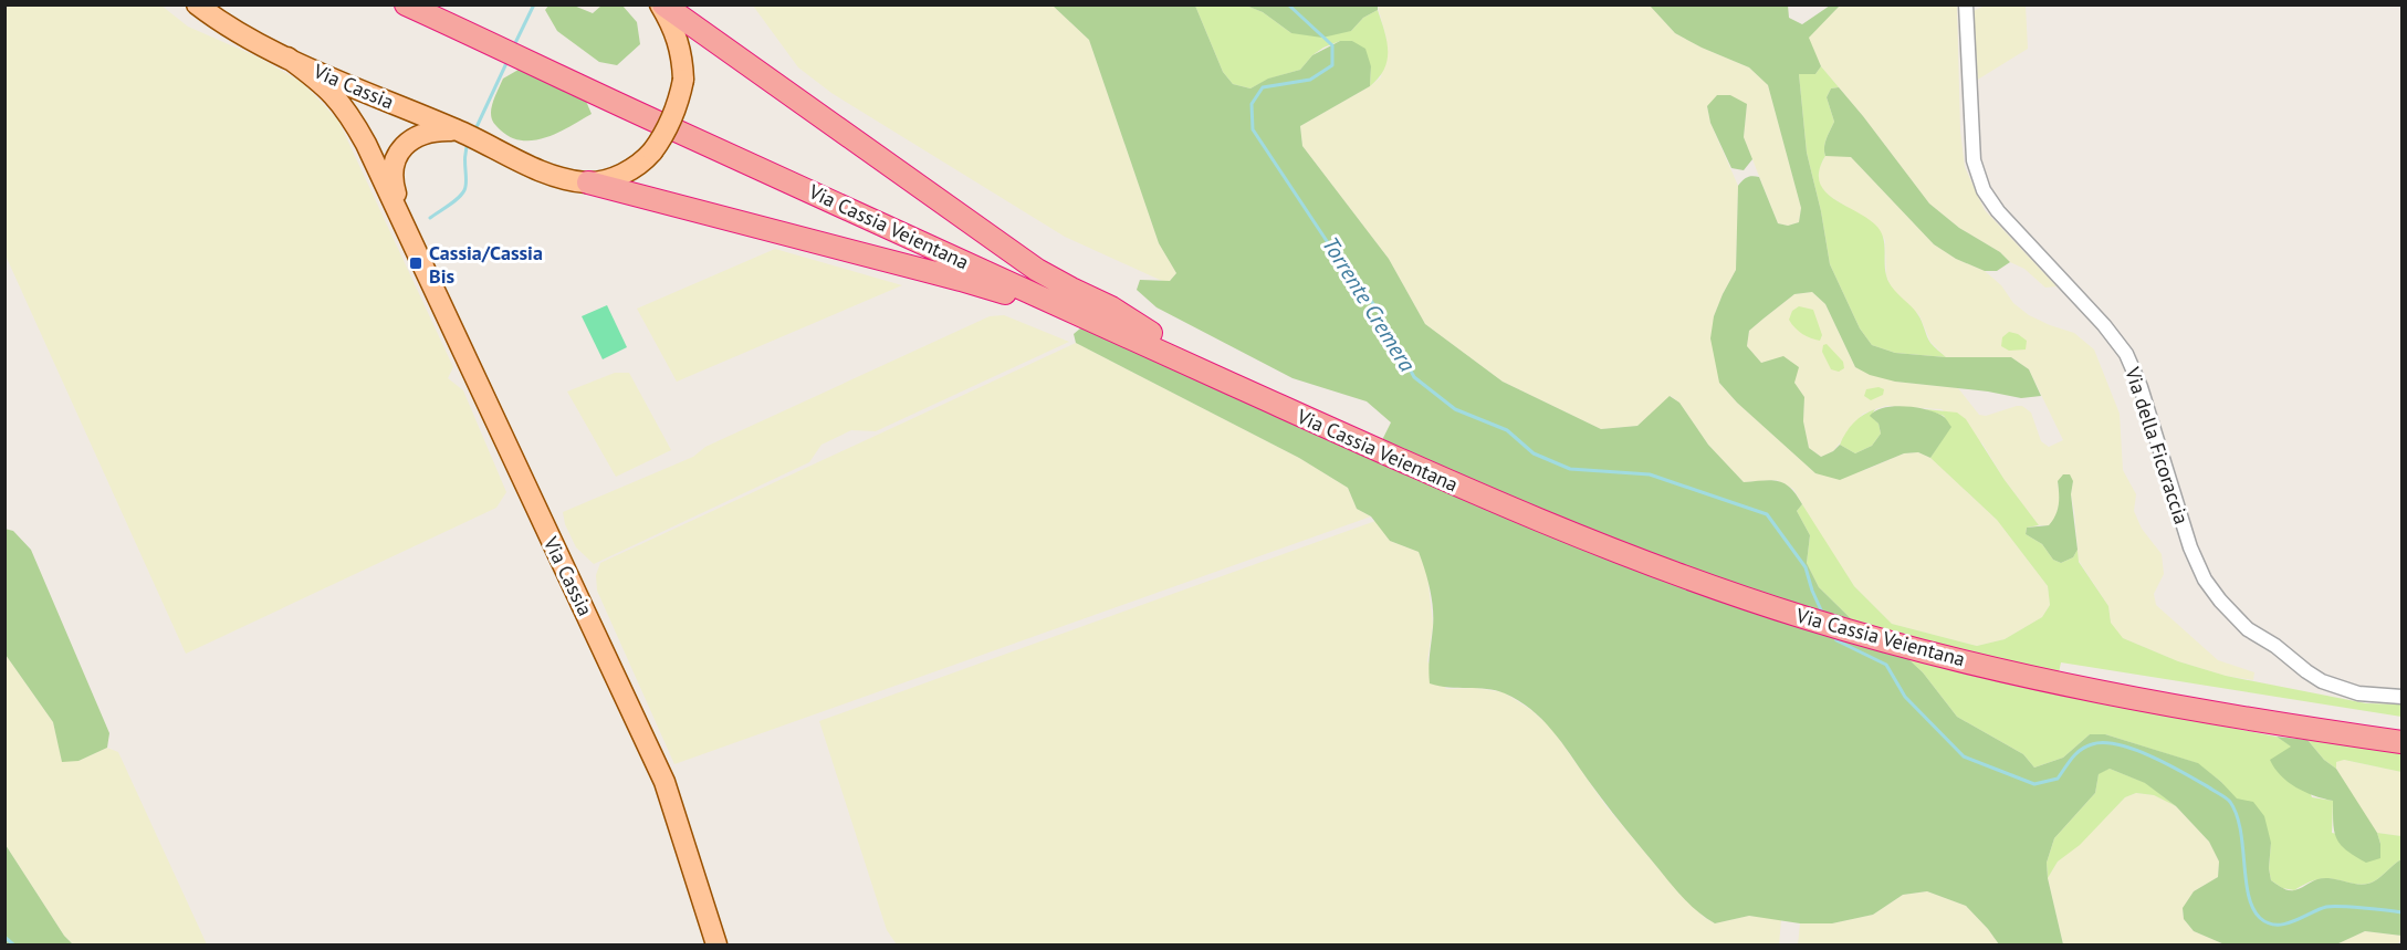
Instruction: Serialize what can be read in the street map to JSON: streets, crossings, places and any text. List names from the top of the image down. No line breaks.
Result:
{"streets":{"highway":["Via Cassia Veientana"],"main road":["Via Cassia"],"street":["Via della Ficoraccia"]},"water":["Torrente Cremera"],"places":{"transit":["Cassia/Cassia Bis"]}}
